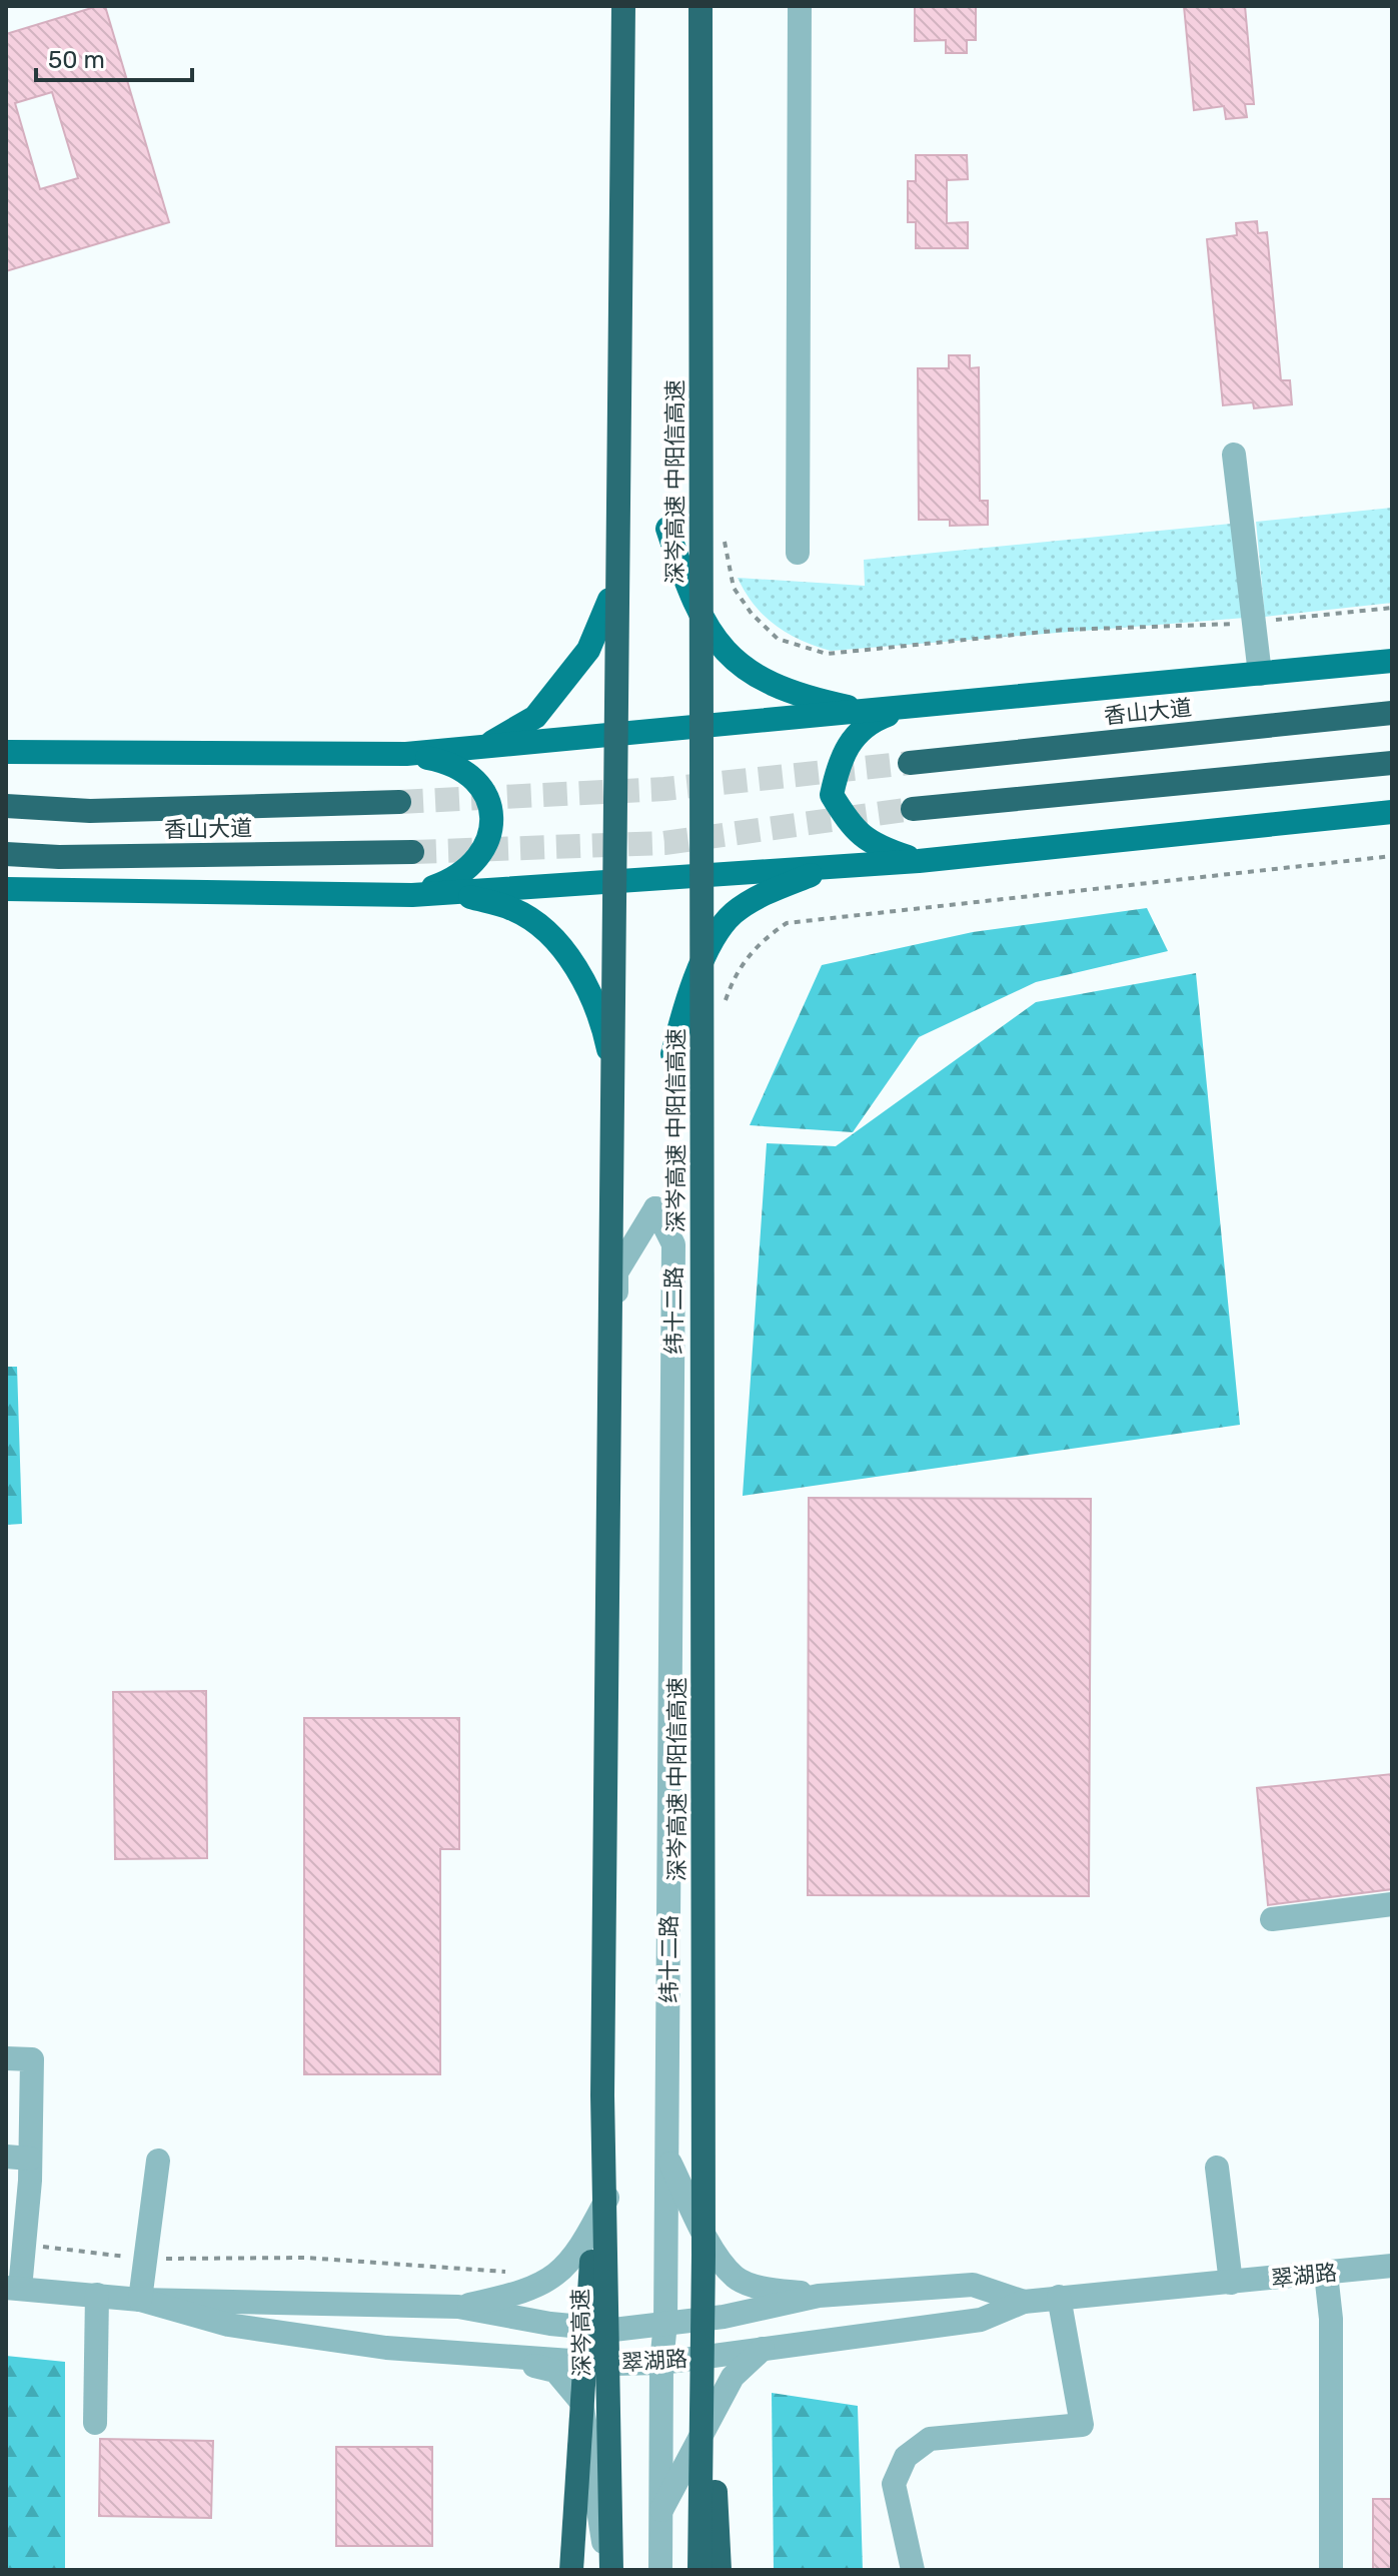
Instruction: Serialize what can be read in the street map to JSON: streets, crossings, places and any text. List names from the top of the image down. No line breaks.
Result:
{"streets":{"highway":["深岑高速 中阳信高速","香山大道","深岑高速"],"street":["纬十二路","翠湖路"]},"crossings":[["纬十二路","翠湖路"]],"scale_bar":"50 m"}
